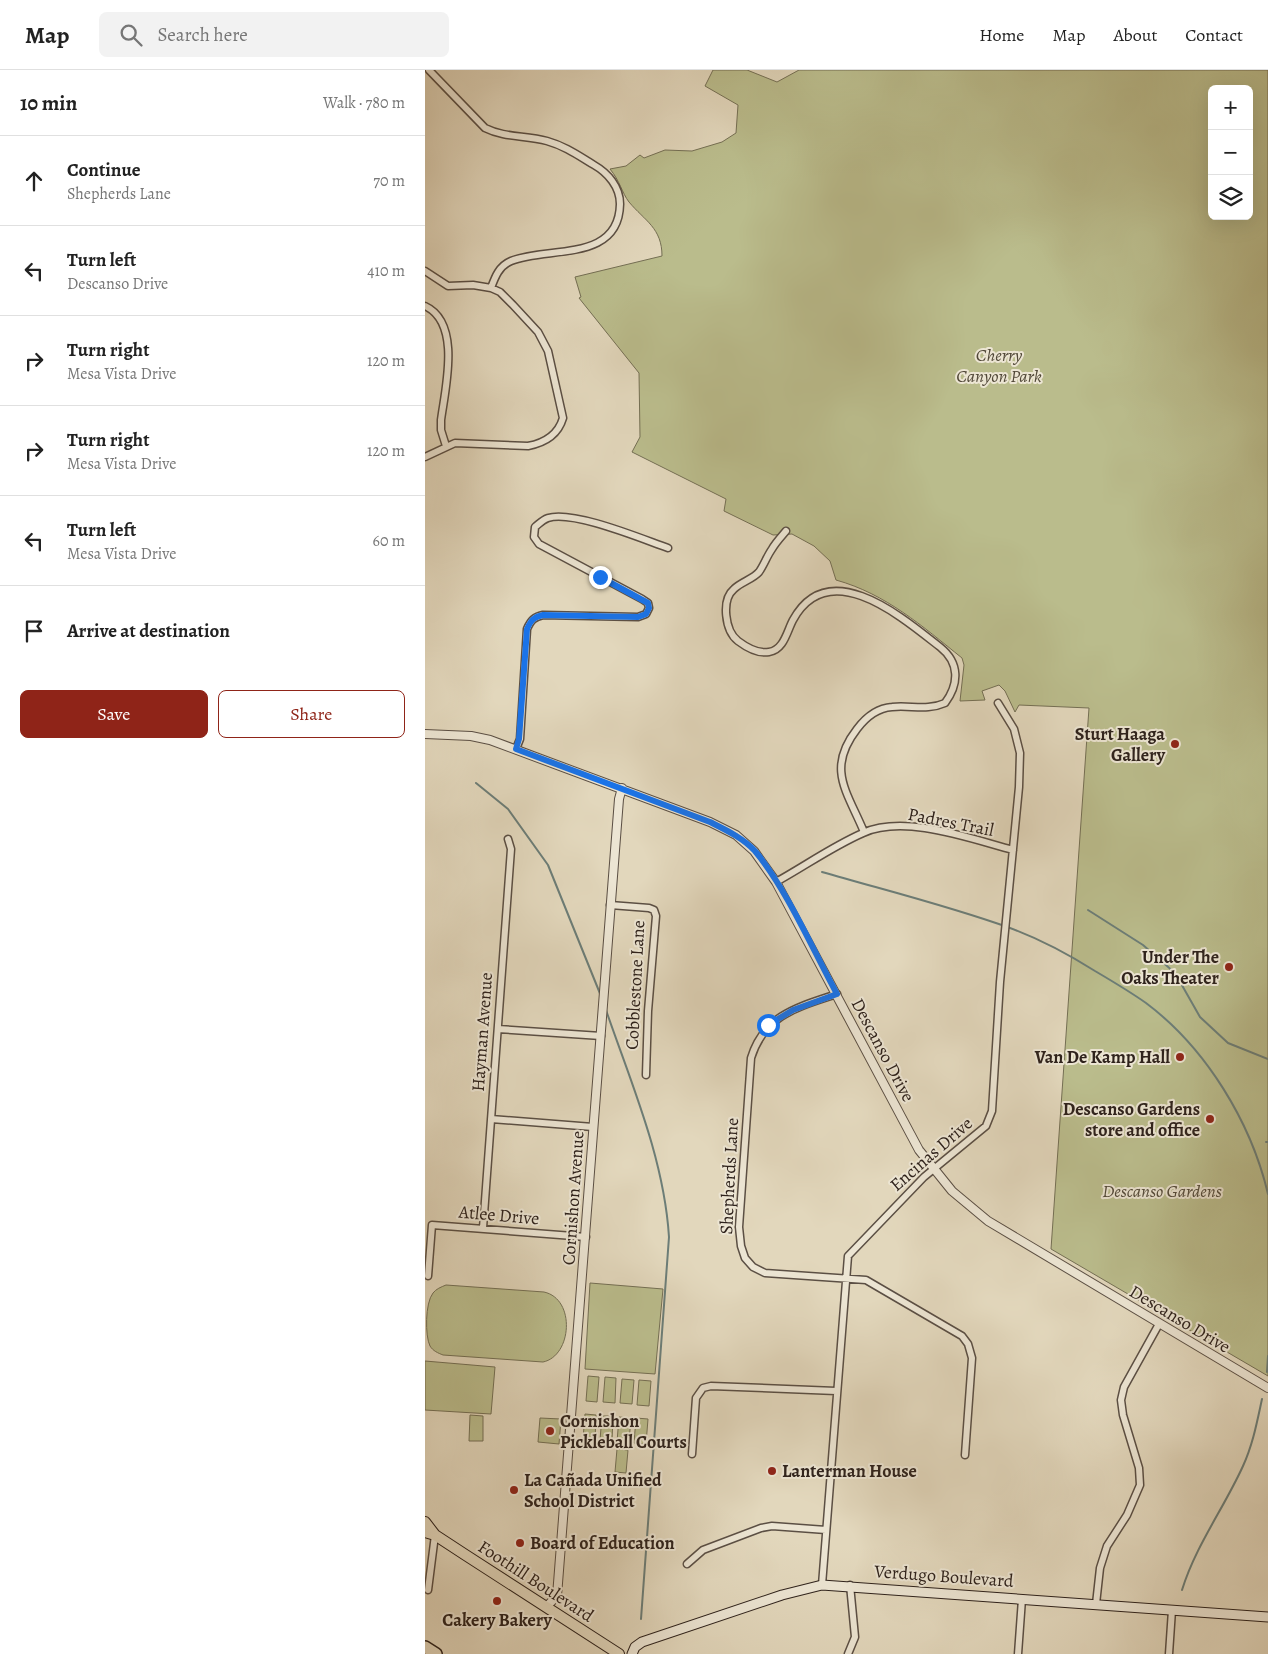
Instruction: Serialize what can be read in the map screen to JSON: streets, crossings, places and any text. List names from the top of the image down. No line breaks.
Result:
{"streets":{"main road":["Verdugo Boulevard","Foothill Boulevard"],"street":["Padres Trail","Cobblestone Lane","Hayman Avenue","Descanso Drive","Encinas Drive","Shepherds Lane","Cornishon Avenue","Atlee Drive"]},"crossings":[["Padres Trail","Descanso Drive"],["Padres Trail","Encinas Drive"],["Cobblestone Lane","Cornishon Avenue"],["Hayman Avenue","Atlee Drive"],["Descanso Drive","Encinas Drive"],["Descanso Drive","Shepherds Lane"],["Descanso Drive","Cornishon Avenue"],["Encinas Drive","Shepherds Lane"],["Encinas Drive","Verdugo Boulevard"],["Cornishon Avenue","Atlee Drive"],["Cornishon Avenue","Foothill Boulevard"]],"parks":["Cherry Canyon Park","Descanso Gardens"],"places":["Sturt Haaga Gallery","Under The Oaks Theater","Van De Kamp Hall","Descanso Gardens store and office","Cornishon Pickleball Courts","Lanterman House","La Cañada Unified School District","Board of Education","Cakery Bakery"],"page":{"header":"Map","search":"Search here","nav":["Home","Map","About","Contact"],"heading":["10 min","Walk · 780 m"],"map_buttons":["+","−"],"list":[["Continue","Shepherds Lane","70 m"],["Turn left","Descanso Drive","410 m"],["Turn right","Mesa Vista Drive","120 m"],["Turn right","Mesa Vista Drive","120 m"],["Turn left","Mesa Vista Drive","60 m"],"Arrive at destination"],"buttons":["Save","Share"]}}
